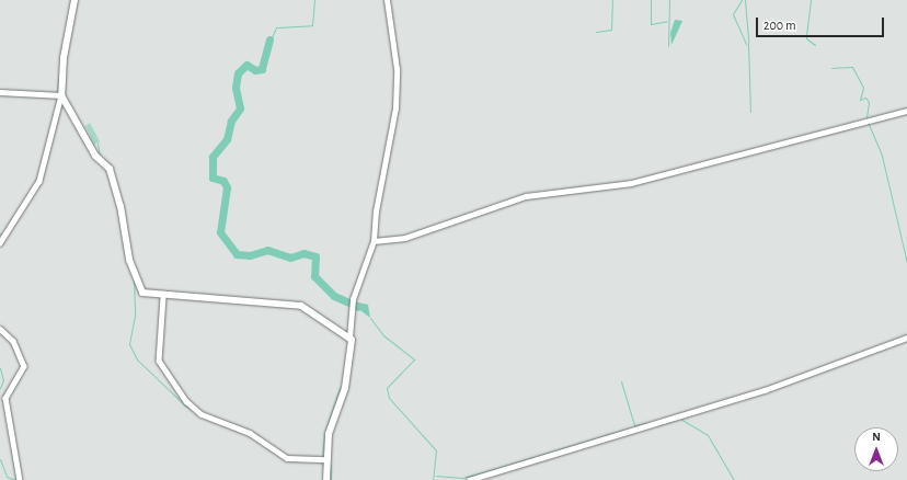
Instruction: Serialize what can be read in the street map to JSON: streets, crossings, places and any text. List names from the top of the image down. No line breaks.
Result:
{"scale_bar":"200 m","north":"top"}
